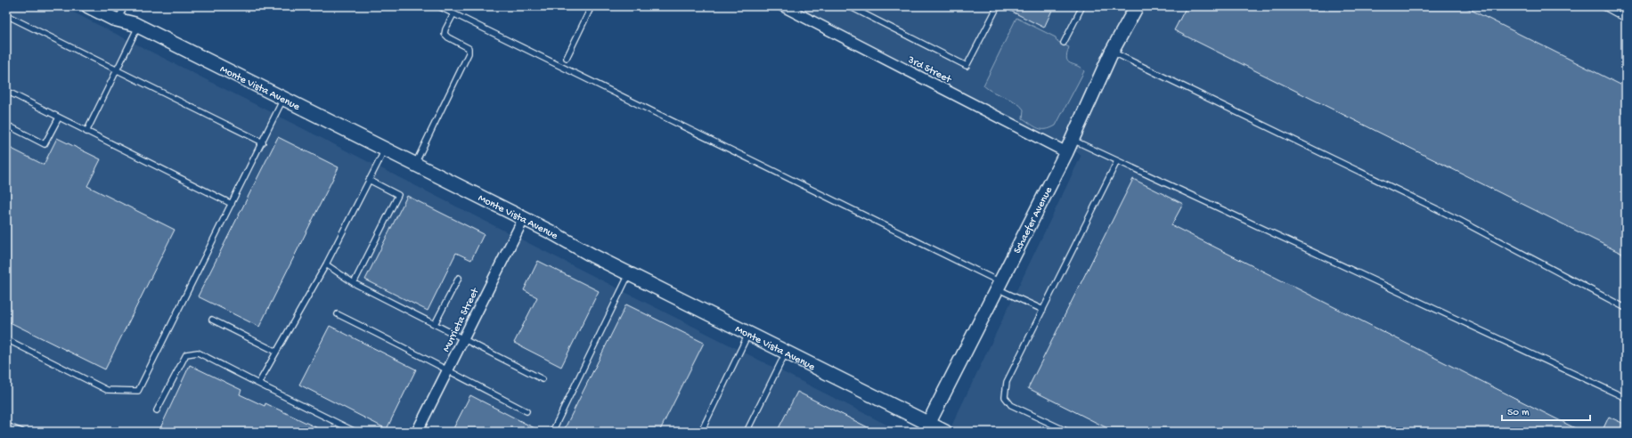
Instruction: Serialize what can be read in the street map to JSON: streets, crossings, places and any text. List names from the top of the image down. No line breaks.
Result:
{"streets":{"street":["3rd Street","Monte Vista Avenue","Schaefer Avenue","Murrieta Street"]},"crossings":[["3rd Street","Schaefer Avenue"],["Monte Vista Avenue","Schaefer Avenue"],["Monte Vista Avenue","Murrieta Street"]],"scale_bar":"50 m"}
